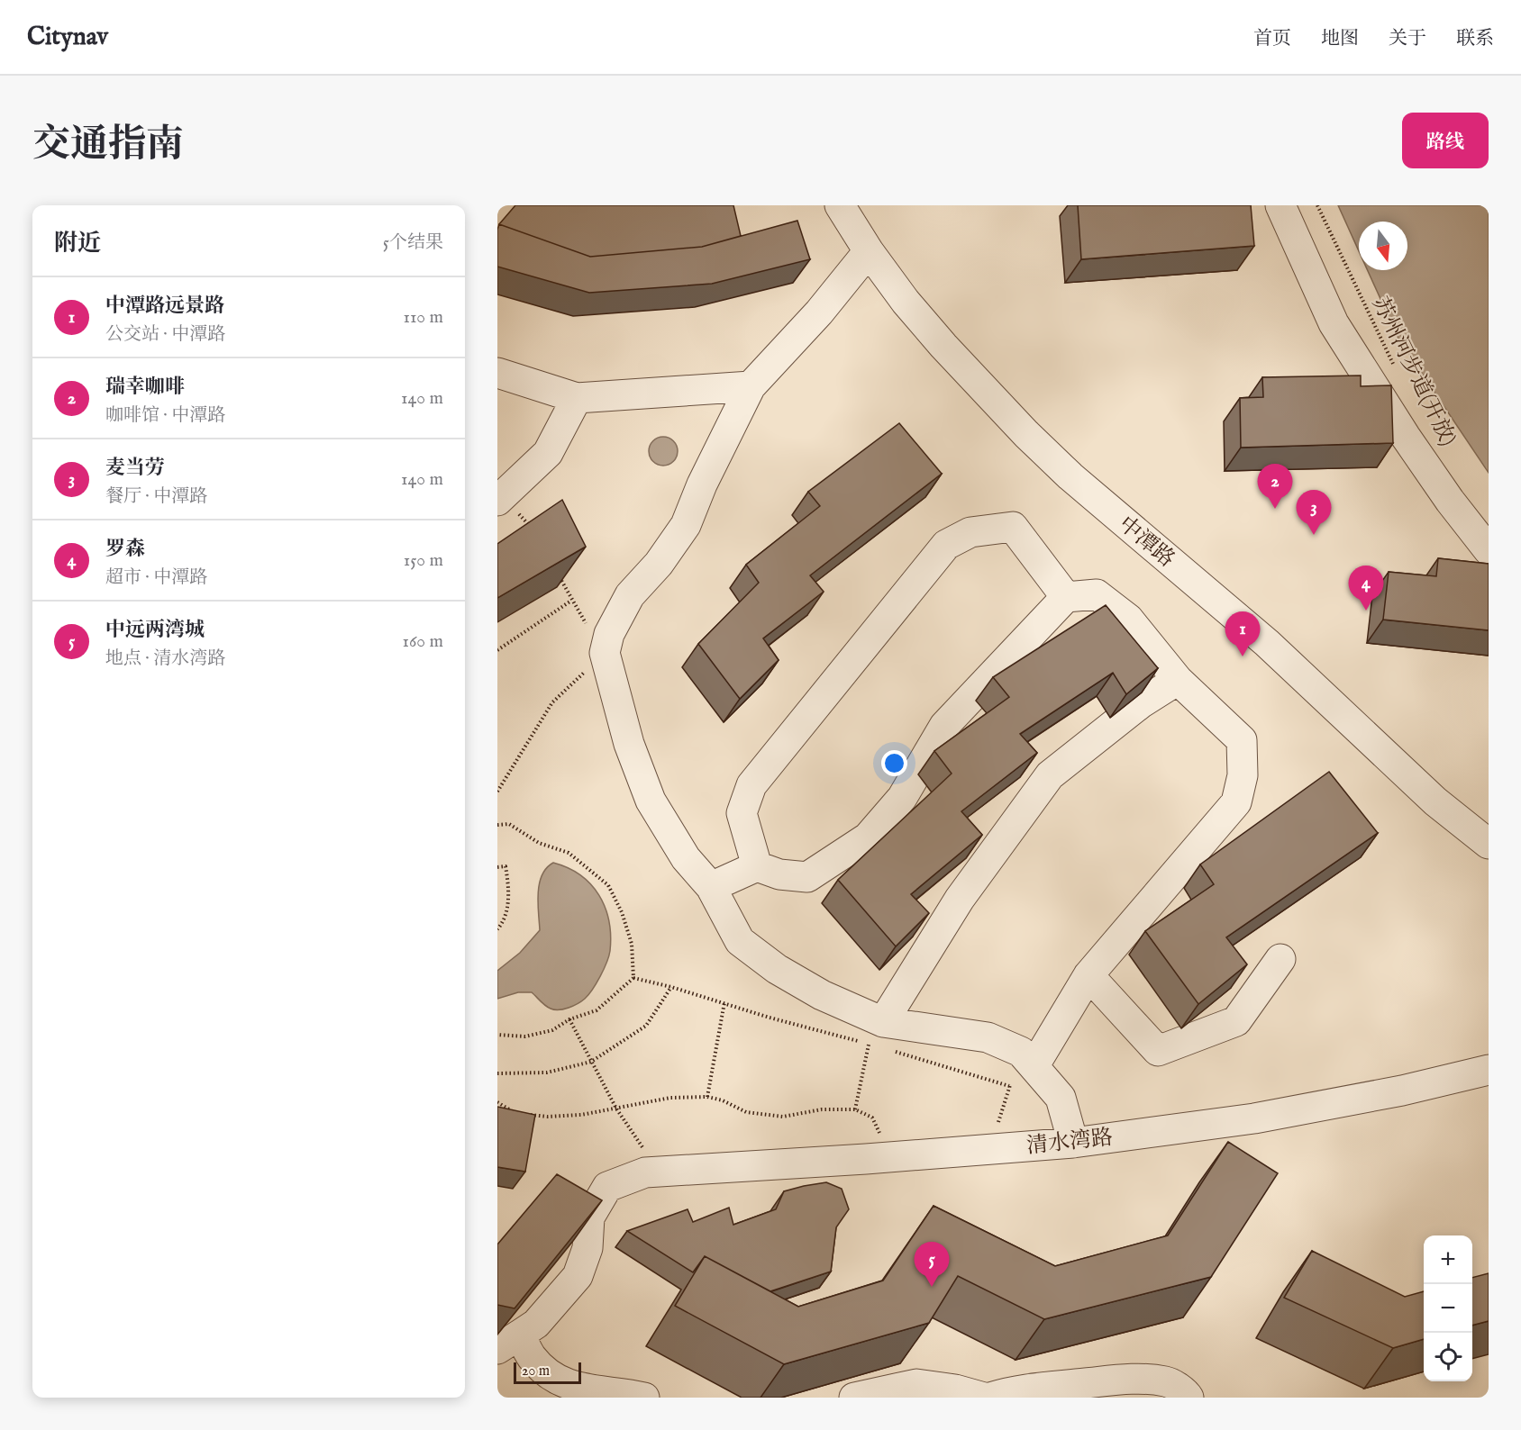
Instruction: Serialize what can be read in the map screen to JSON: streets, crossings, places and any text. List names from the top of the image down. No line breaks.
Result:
{"streets":{"street":["中潭路","清水湾路"],"path":["苏州河步道(开放)"]},"scale_bar":"20 m","north":"bottom","page":{"header":"Citynav","nav":["首页","地图","关于","联系"],"title":"交通指南","buttons":"路线","heading":["附近","5个结果"],"list":[{"mark":"1","name":"中潭路远景路","note":"公交站 · 中潭路","value":"110 m"},{"mark":"2","name":"瑞幸咖啡","note":"咖啡馆 · 中潭路","value":"140 m"},{"mark":"3","name":"麦当劳","note":"餐厅 · 中潭路","value":"140 m"},{"mark":"4","name":"罗森","note":"超市 · 中潭路","value":"150 m"},{"mark":"5","name":"中远两湾城","note":"地点 · 清水湾路","value":"160 m"}],"pins":["2","3","4","1","5"],"map_buttons":["+","−"],"scale":"20 m"}}
